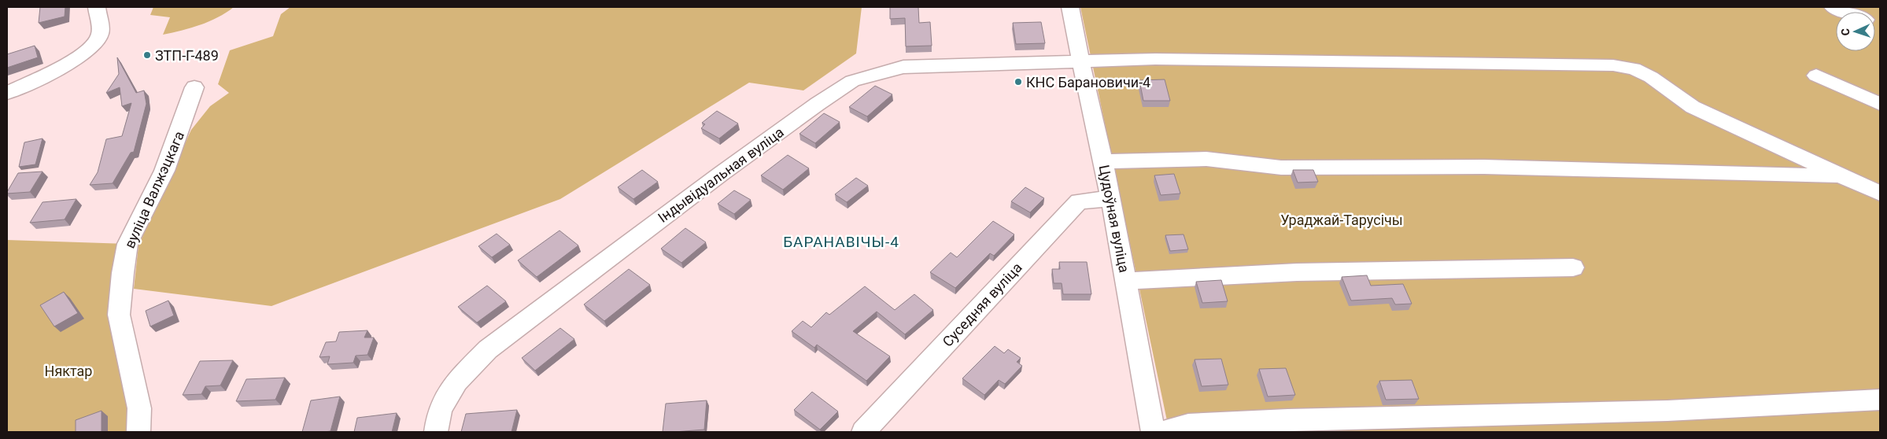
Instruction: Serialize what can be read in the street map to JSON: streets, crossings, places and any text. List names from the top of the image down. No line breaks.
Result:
{"streets":{"street":["Індывідуальная вуліца","вуліца Валжэцкага","Цудоўная вуліца","Суседняя вуліца"]},"crossings":[["Індывідуальная вуліца","Цудоўная вуліца"],["Цудоўная вуліца","Суседняя вуліца"]],"districts":["БАРАНАВІЧЫ-4"],"parks":["Ураджай-Тарусічы","Няктар"],"places":["ЗТП-Г-489","КНС Барановичи-4"],"north":"left"}
